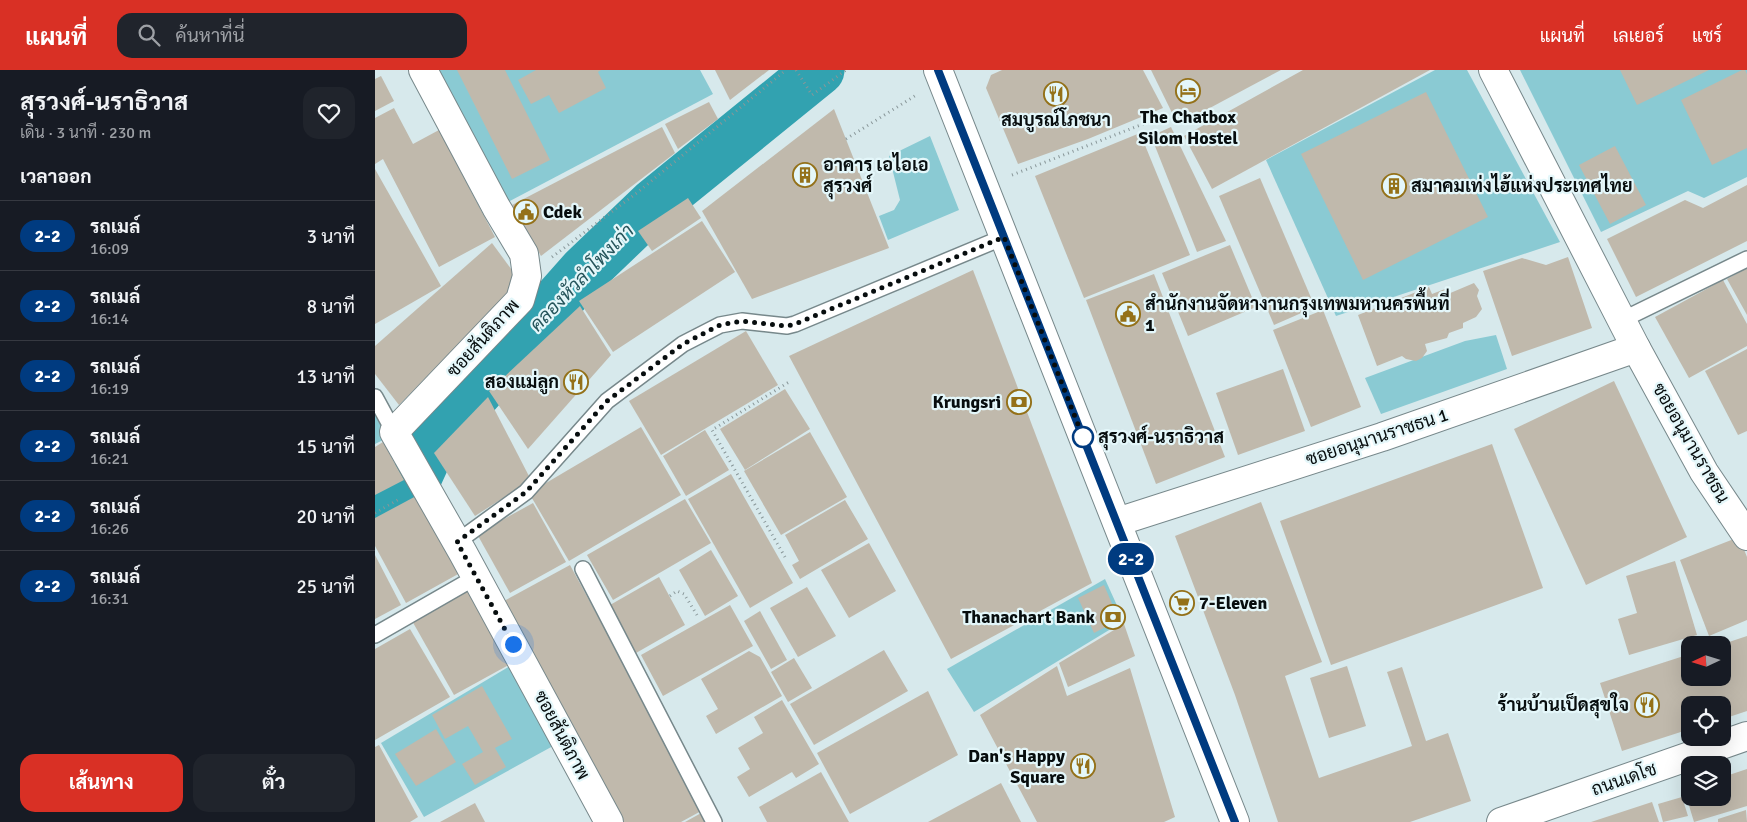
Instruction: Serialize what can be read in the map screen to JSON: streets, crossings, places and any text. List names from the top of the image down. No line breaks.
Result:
{"streets":{"street":["ซอยสันติภาพ","ซอยอนุมานราชธน 1","ซอยอนุมานราชธน","ถนนเดโช"]},"crossings":[["ซอยอนุมานราชธน 1","ซอยอนุมานราชธน"]],"water":["คลองหัวลำโพงเก่า"],"places":{"hotel":["The Chatbox Silom Hostel"],"restaurant":["สมบูรณ์โภชนา","สองแม่ลูก","ร้านบ้านเป็ดสุขใจ","Dan's Happy Square"],"building":["อาคาร เอไอเอ สุรวงศ์","สมาคมเท่งไฮ้แห่งประเทศไทย"],"public building":["Cdek","สำนักงานจัดหางานกรุงเทพมหานครพื้นที่ 1"],"bank":["Krungsri","Thanachart Bank"],"other":["สุรวงศ์-นราธิวาส"],"supermarket":["7-Eleven"]},"lines":["bus line 2-2"],"north":"left","page":{"header":"แผนที่","search":"ค้นหาที่นี่","nav":["แผนที่","เลเยอร์","แชร์"],"heading":[["สุรวงศ์-นราธิวาส","เดิน · 3 นาที · 230 m"],"เวลาออก"],"on_map":"2-2","list":[{"mark":"2-2","name":"รถเมล์","note":"16:09","value":"3 นาที"},{"mark":"2-2","name":"รถเมล์","note":"16:14","value":"8 นาที"},{"mark":"2-2","name":"รถเมล์","note":"16:19","value":"13 นาที"},{"mark":"2-2","name":"รถเมล์","note":"16:21","value":"15 นาที"},{"mark":"2-2","name":"รถเมล์","note":"16:26","value":"20 นาที"},{"mark":"2-2","name":"รถเมล์","note":"16:31","value":"25 นาที"}],"buttons":["เส้นทาง","ตั๋ว"]}}
